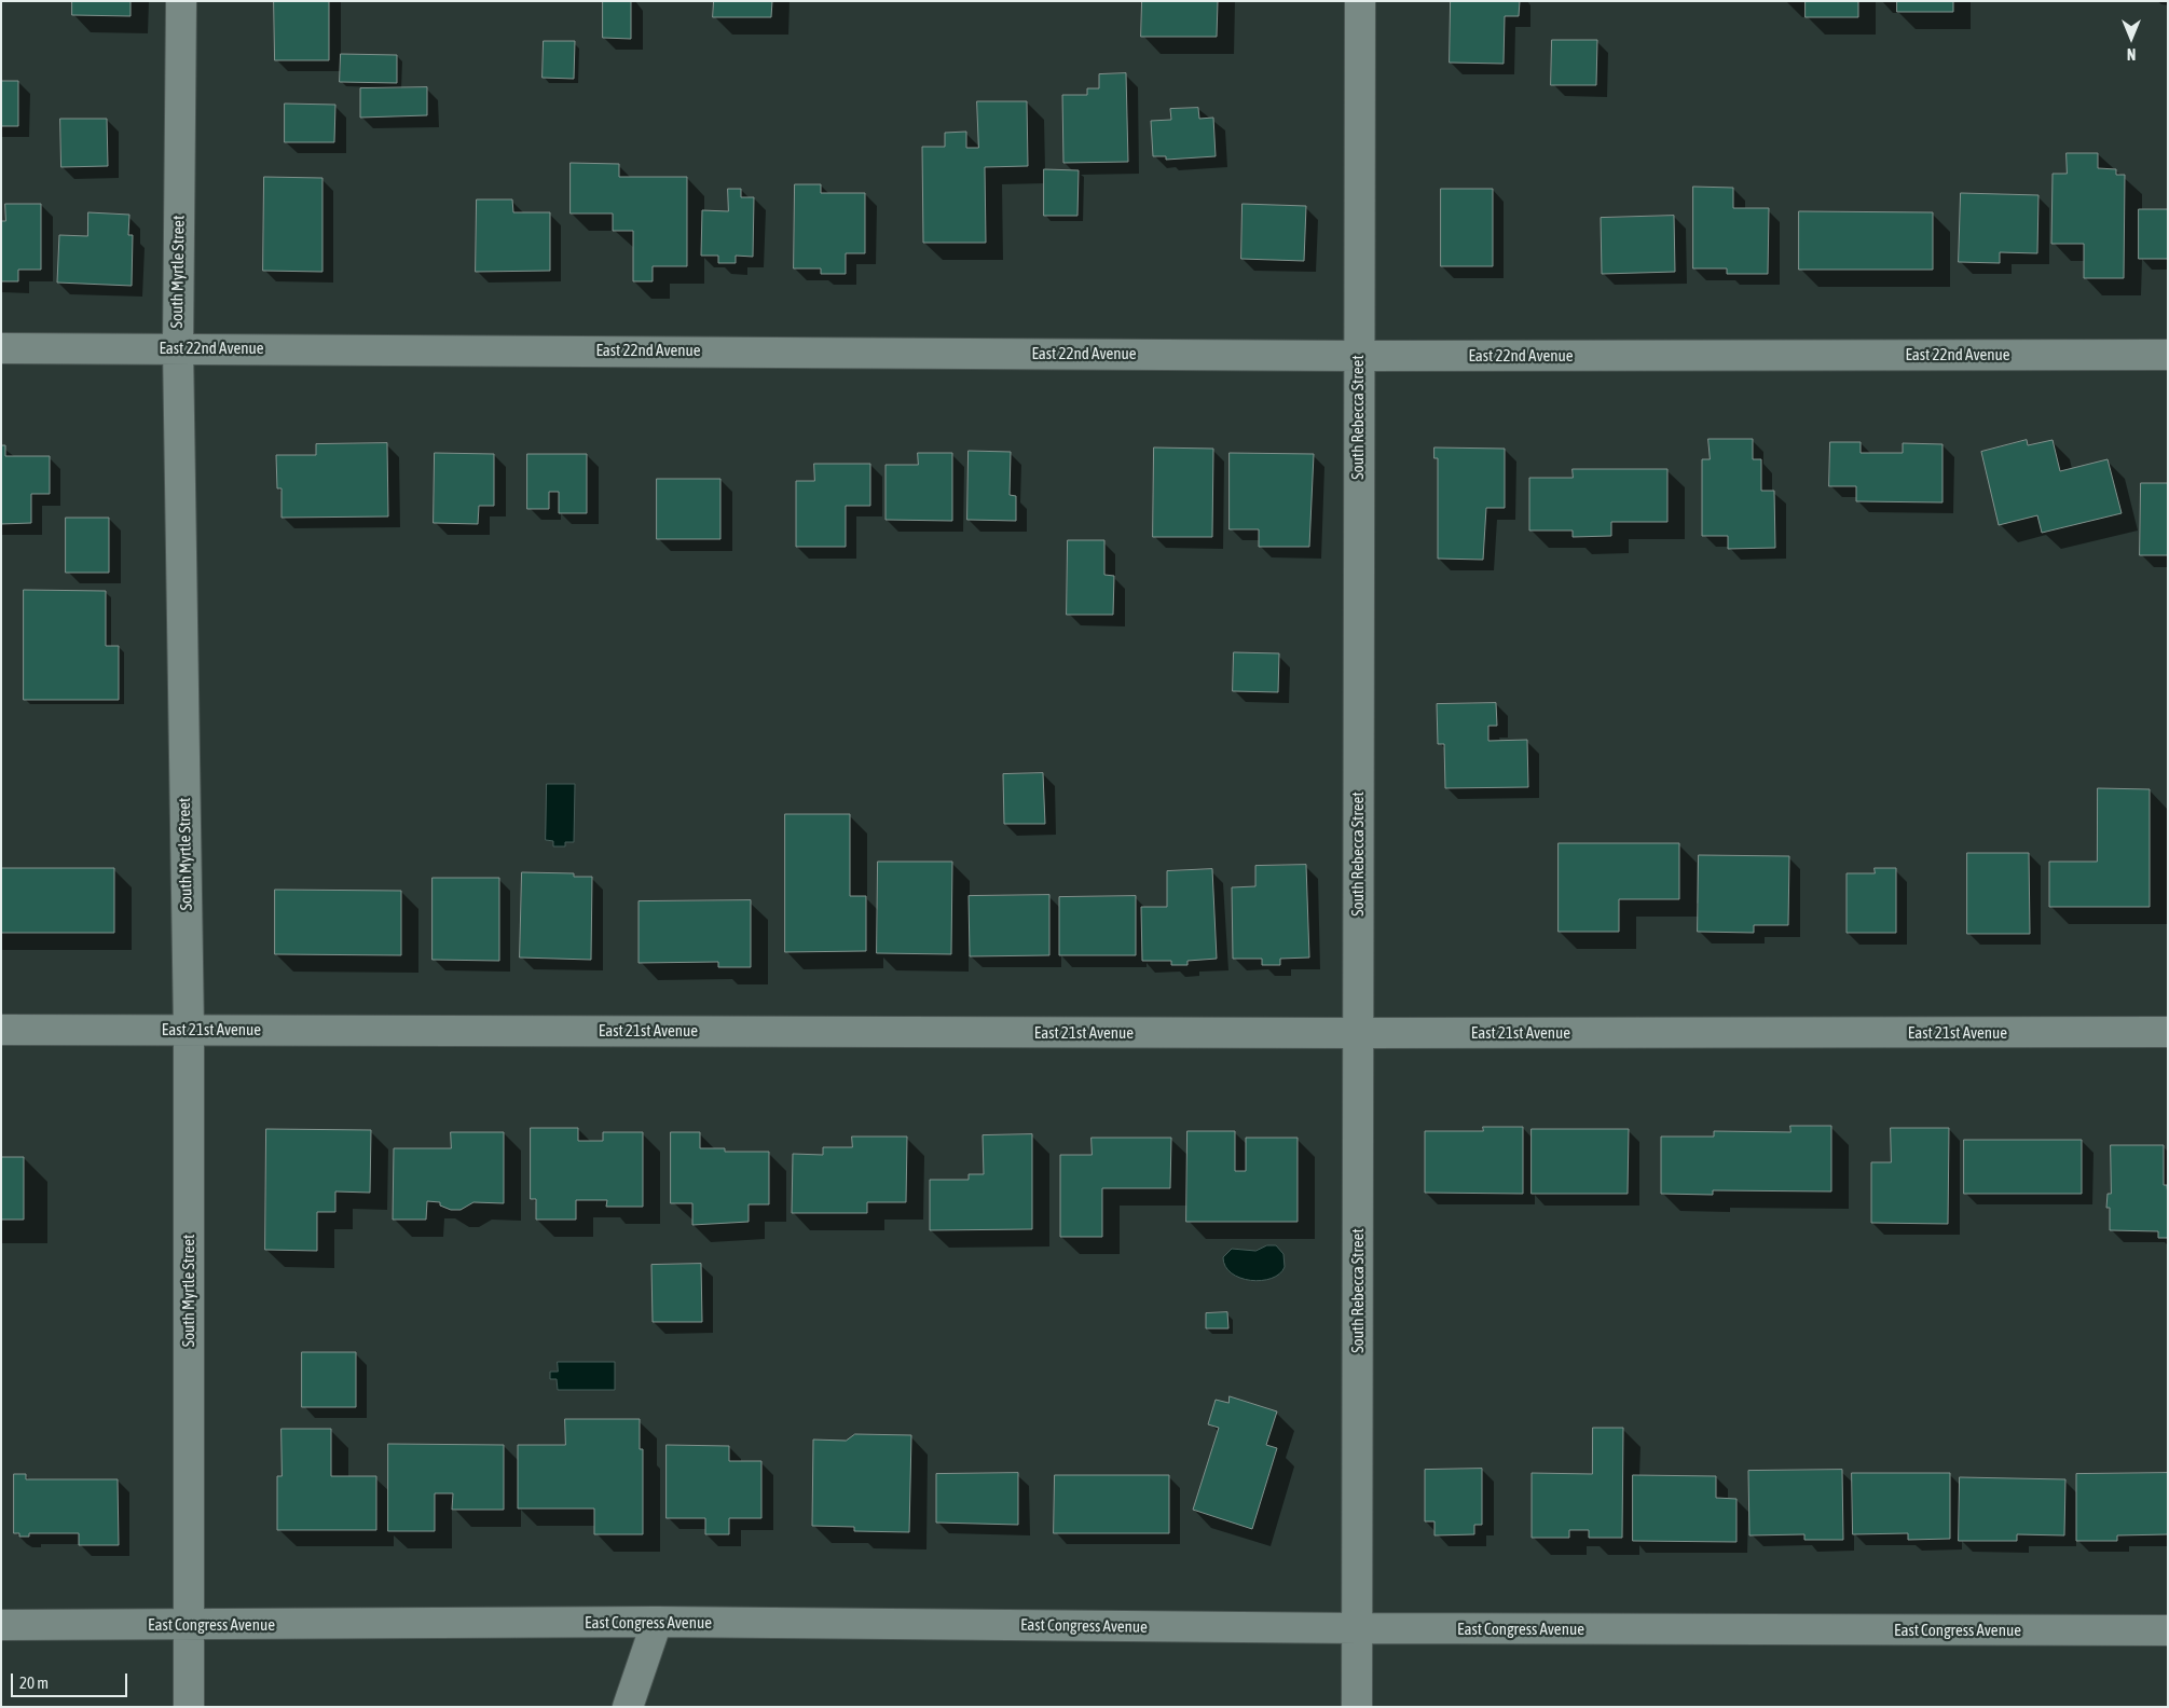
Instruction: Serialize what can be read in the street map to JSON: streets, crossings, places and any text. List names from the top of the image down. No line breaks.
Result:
{"streets":{"street":["South Myrtle Street","East 22nd Avenue","South Rebecca Street","East 21st Avenue","East Congress Avenue"]},"crossings":[["South Myrtle Street","East 22nd Avenue"],["South Myrtle Street","East 21st Avenue"],["South Myrtle Street","East Congress Avenue"],["East 22nd Avenue","South Rebecca Street"],["South Rebecca Street","East 21st Avenue"],["South Rebecca Street","East Congress Avenue"]],"scale_bar":"20 m","north":"bottom"}
